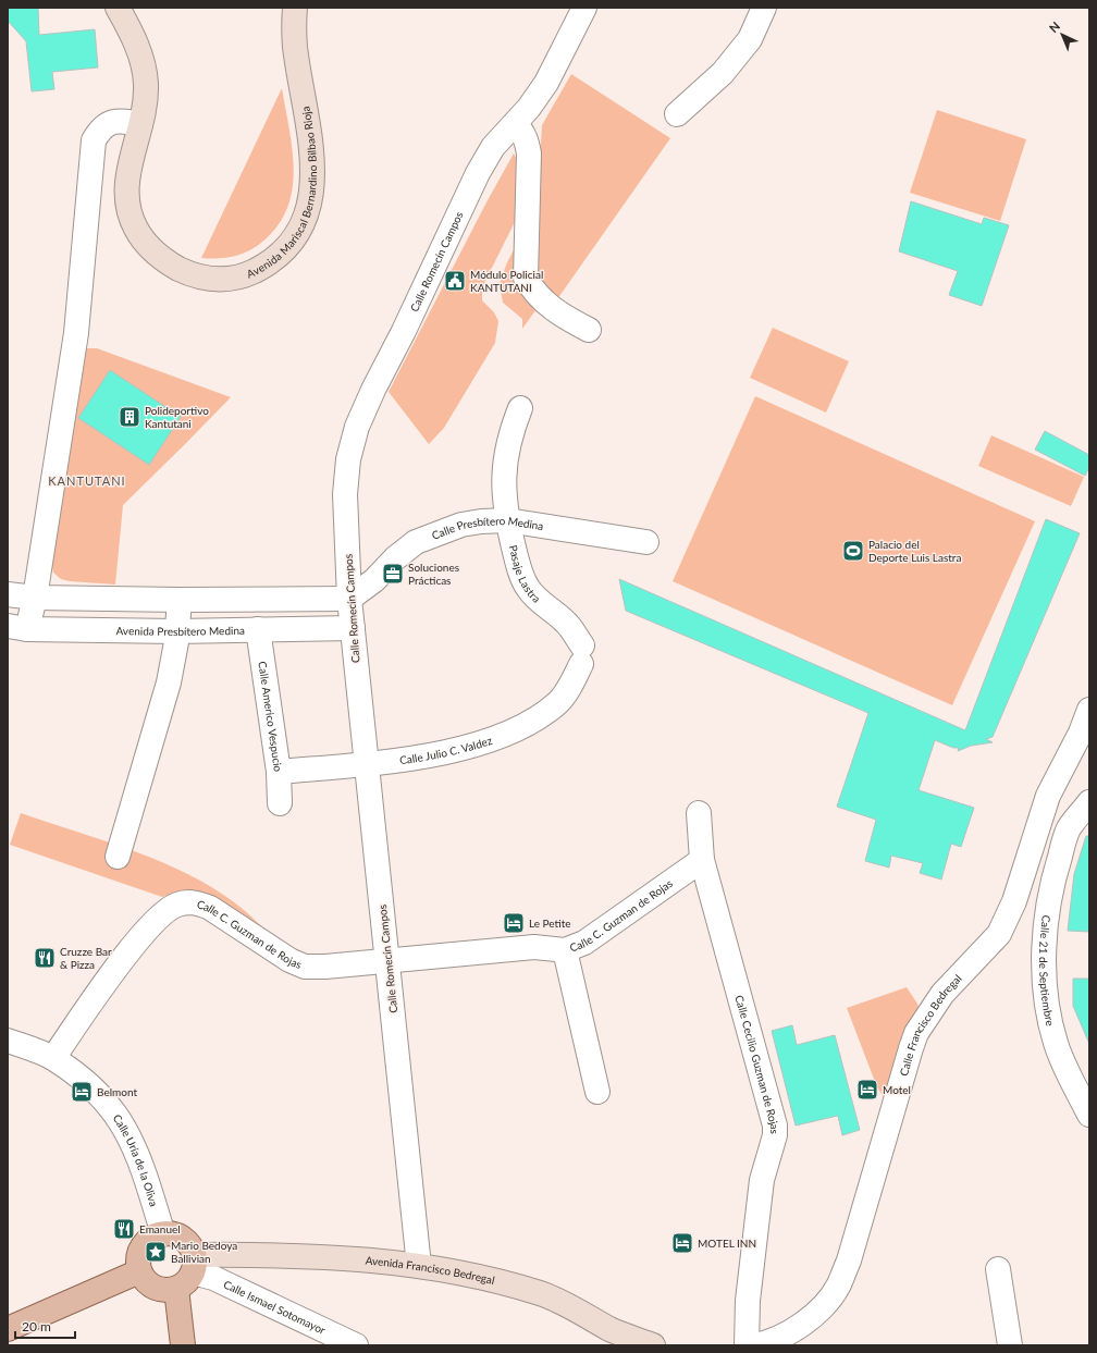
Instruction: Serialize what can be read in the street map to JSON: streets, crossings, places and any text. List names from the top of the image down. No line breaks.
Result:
{"streets":{"main road":["Avenida Mariscal Bernardino Bilbao Rioja","Avenida Francisco Bedregal"],"street":["Calle Romecín Campos","Calle Presbítero Medina","Pasaje Lastra","Avenida Presbítero Medina","Calle Americo Vespucio","Calle Julio C. Valdez","Calle C. Guzman de Rojas","Calle 21 de Septiembre","Calle Francisco Bedregal","Calle Cecilio Guzman de Rojas","Calle Uría de la Oliva","Calle Ismael Sotomayor"]},"crossings":[["Calle Romecín Campos","Calle Presbítero Medina"],["Calle Romecín Campos","Avenida Presbítero Medina"],["Calle Romecín Campos","Calle Julio C. Valdez"],["Calle Romecín Campos","Calle C. Guzman de Rojas"],["Calle Romecín Campos","Avenida Francisco Bedregal"],["Calle Presbítero Medina","Pasaje Lastra"],["Pasaje Lastra","Calle Julio C. Valdez"],["Avenida Presbítero Medina","Calle Americo Vespucio"],["Calle Americo Vespucio","Calle Julio C. Valdez"],["Calle C. Guzman de Rojas","Calle Cecilio Guzman de Rojas"],["Calle C. Guzman de Rojas","Calle Uría de la Oliva"],["Calle Uría de la Oliva","Avenida Francisco Bedregal"],["Calle Uría de la Oliva","Calle Ismael Sotomayor"],["Avenida Francisco Bedregal","Calle Ismael Sotomayor"]],"districts":["KANTUTANI"],"places":{"public building":["Módulo Policial KANTUTANI"],"building":["Polideportivo Kantutani"],"sports":["Palacio del Deporte Luis Lastra"],"office":["Soluciones Prácticas"],"hotel":["Le Petite","Motel","Belmont","MOTEL INN"],"restaurant":["Cruzze Bar & Pizza","Emanuel"],"place":["Mario Bedoya Ballivian"]},"scale_bar":"20 m","north":"top left"}
